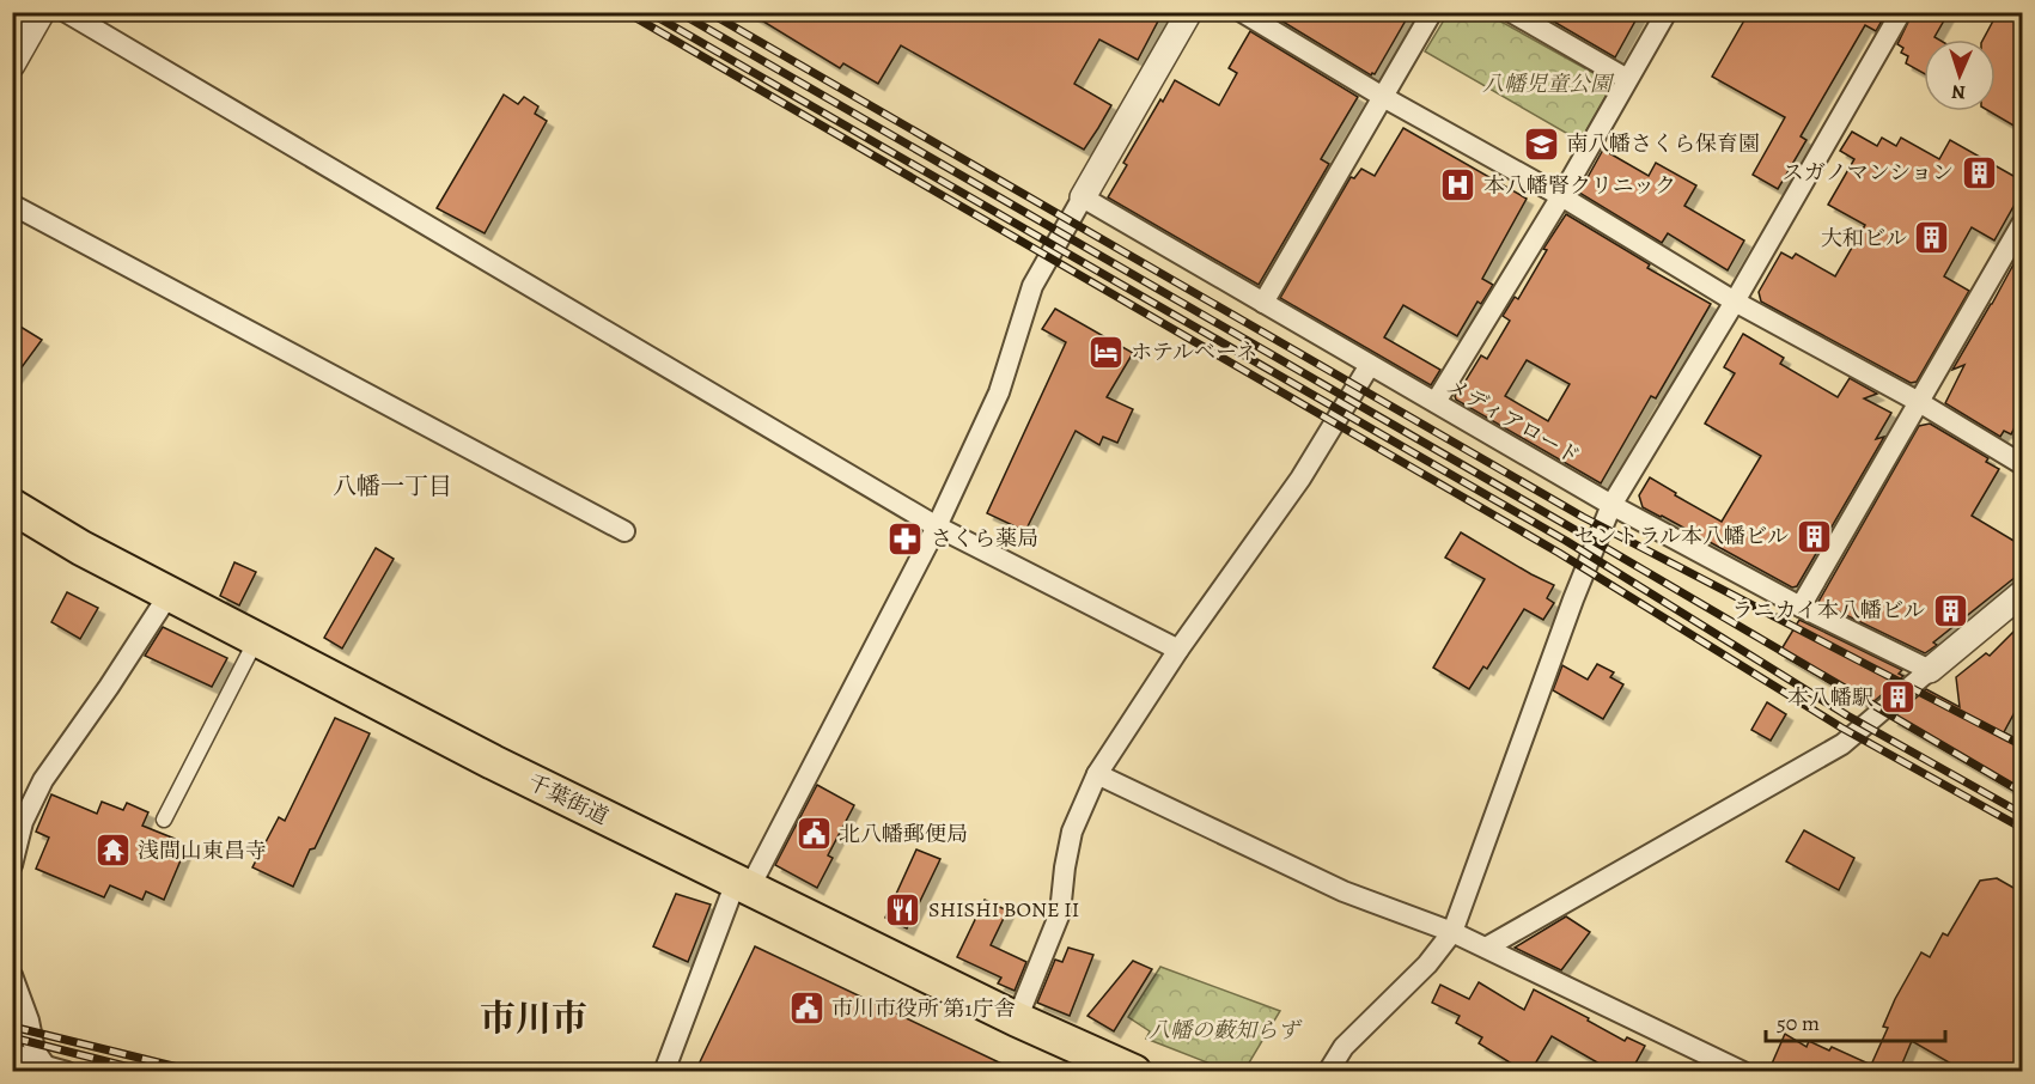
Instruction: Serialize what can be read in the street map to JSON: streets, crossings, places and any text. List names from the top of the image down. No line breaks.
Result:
{"streets":{"highway":["千葉街道"],"street":["メディアロード"]},"districts":["八幡一丁目","市川市"],"parks":["八幡児童公園","八幡の藪知らず"],"places":{"school or university":["南八幡さくら保育園"],"building":["スガノマンション","大和ビル","セントラル本八幡ビル","ラニカイ本八幡ビル","本八幡駅"],"hospital":["本八幡腎クリニック"],"hotel":["ホテルベーネ"],"pharmacy":["さくら薬局"],"public building":["北八幡郵便局","市川市役所 第1庁舎"],"temple":["浅間山東昌寺"],"restaurant":["SHISHI BONE II"]},"scale_bar":"50 m","north":"bottom"}
